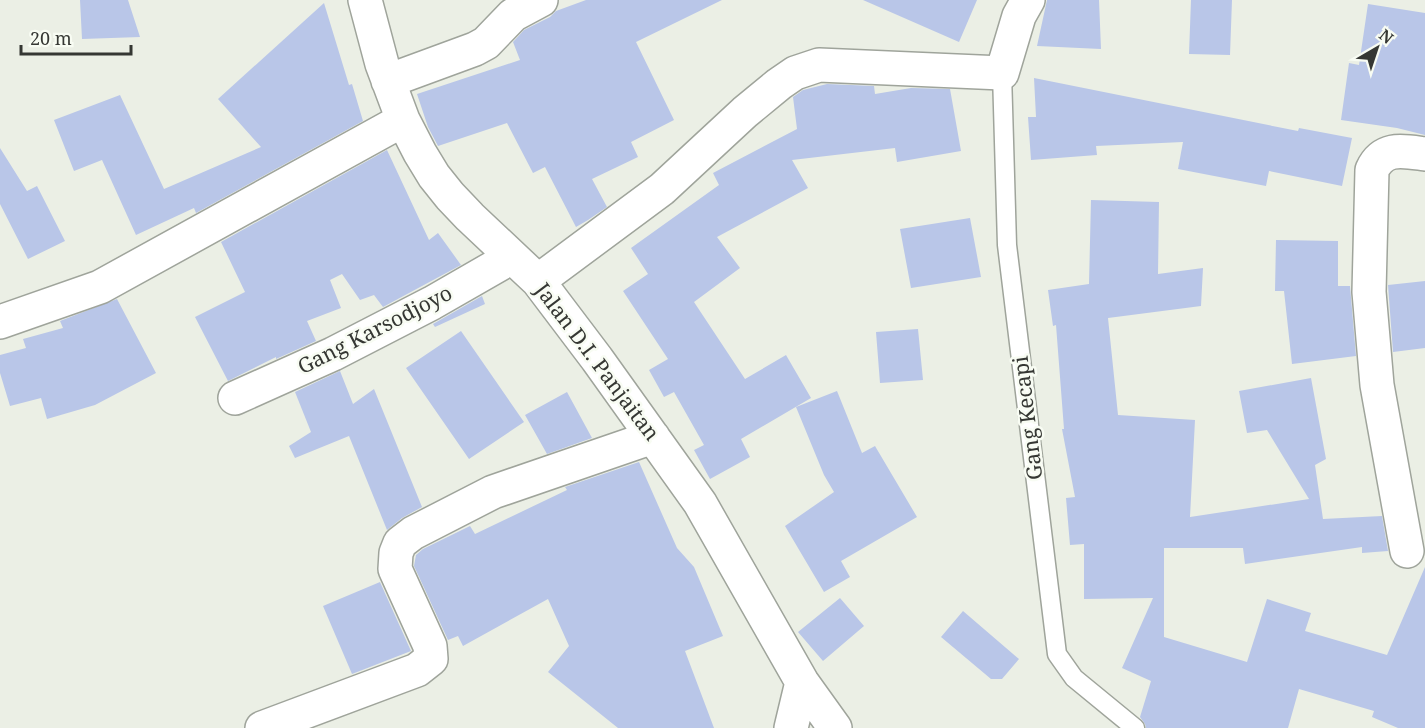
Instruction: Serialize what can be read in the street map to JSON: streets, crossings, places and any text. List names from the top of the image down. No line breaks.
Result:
{"streets":{"street":["Gang Karsodjoyo","Jalan D.I. Panjaitan"],"lane":["Gang Kecapi"]},"crossings":[["Gang Karsodjoyo","Jalan D.I. Panjaitan"]],"scale_bar":"20 m","north":"top right"}
